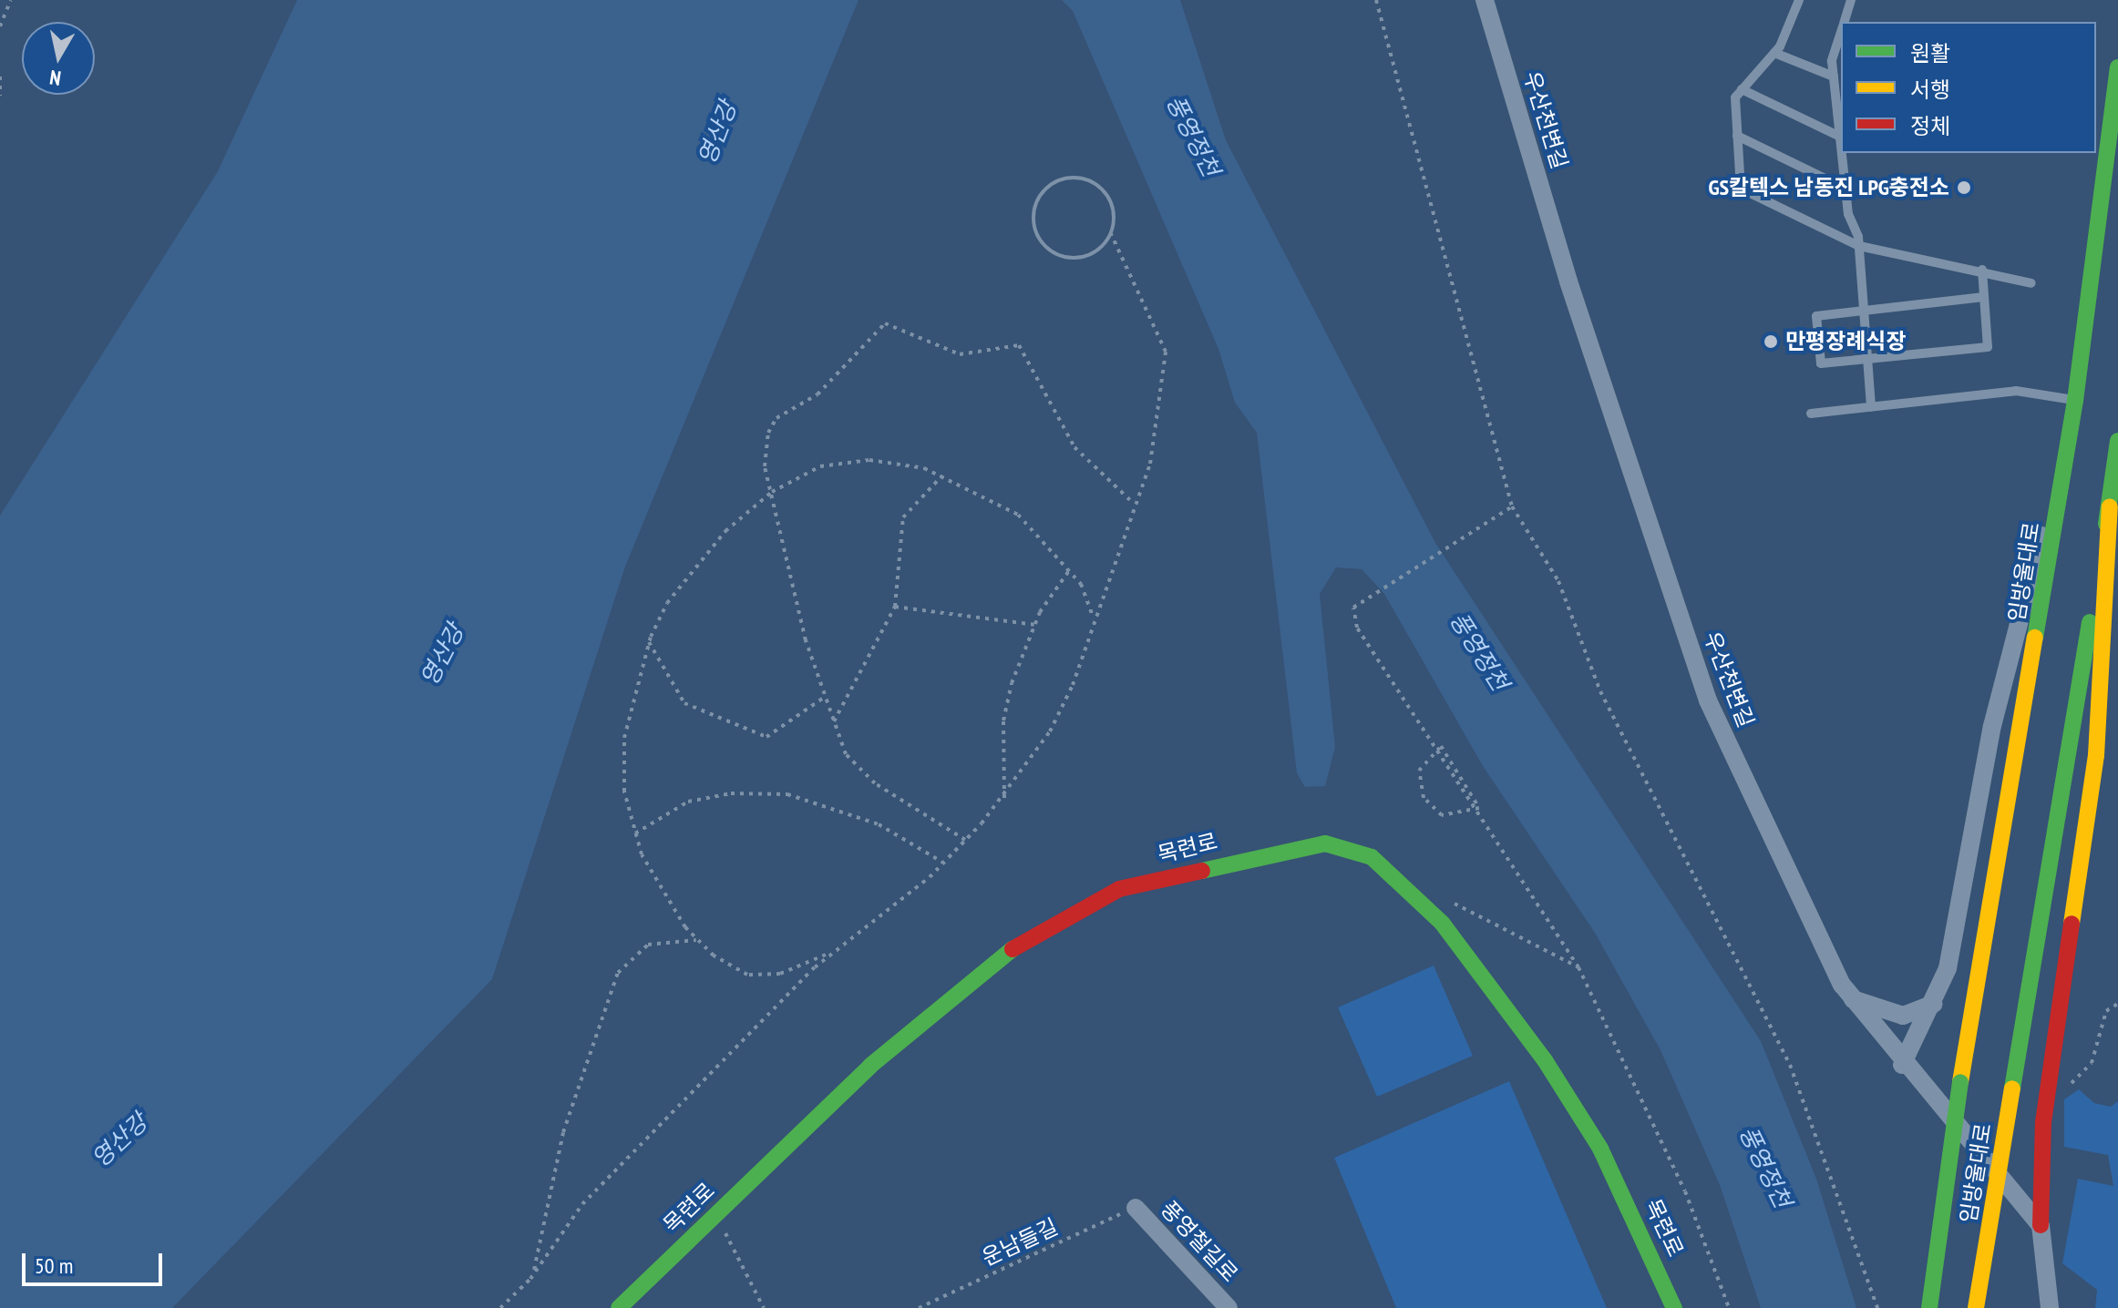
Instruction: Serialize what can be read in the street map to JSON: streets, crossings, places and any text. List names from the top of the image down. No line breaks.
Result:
{"streets":{"main road":["임방울대로","목련로"],"street":["우산천변길","풍영철길로"],"path":["운남들길"]},"crossings":[["풍영철길로","운남들길"]],"water":["영산강","풍영정천"],"places":["GS칼텍스 남동진 LPG충전소","만평장례식장"],"legend":["원활","서행","정체"],"scale_bar":"50 m","north":"bottom"}
